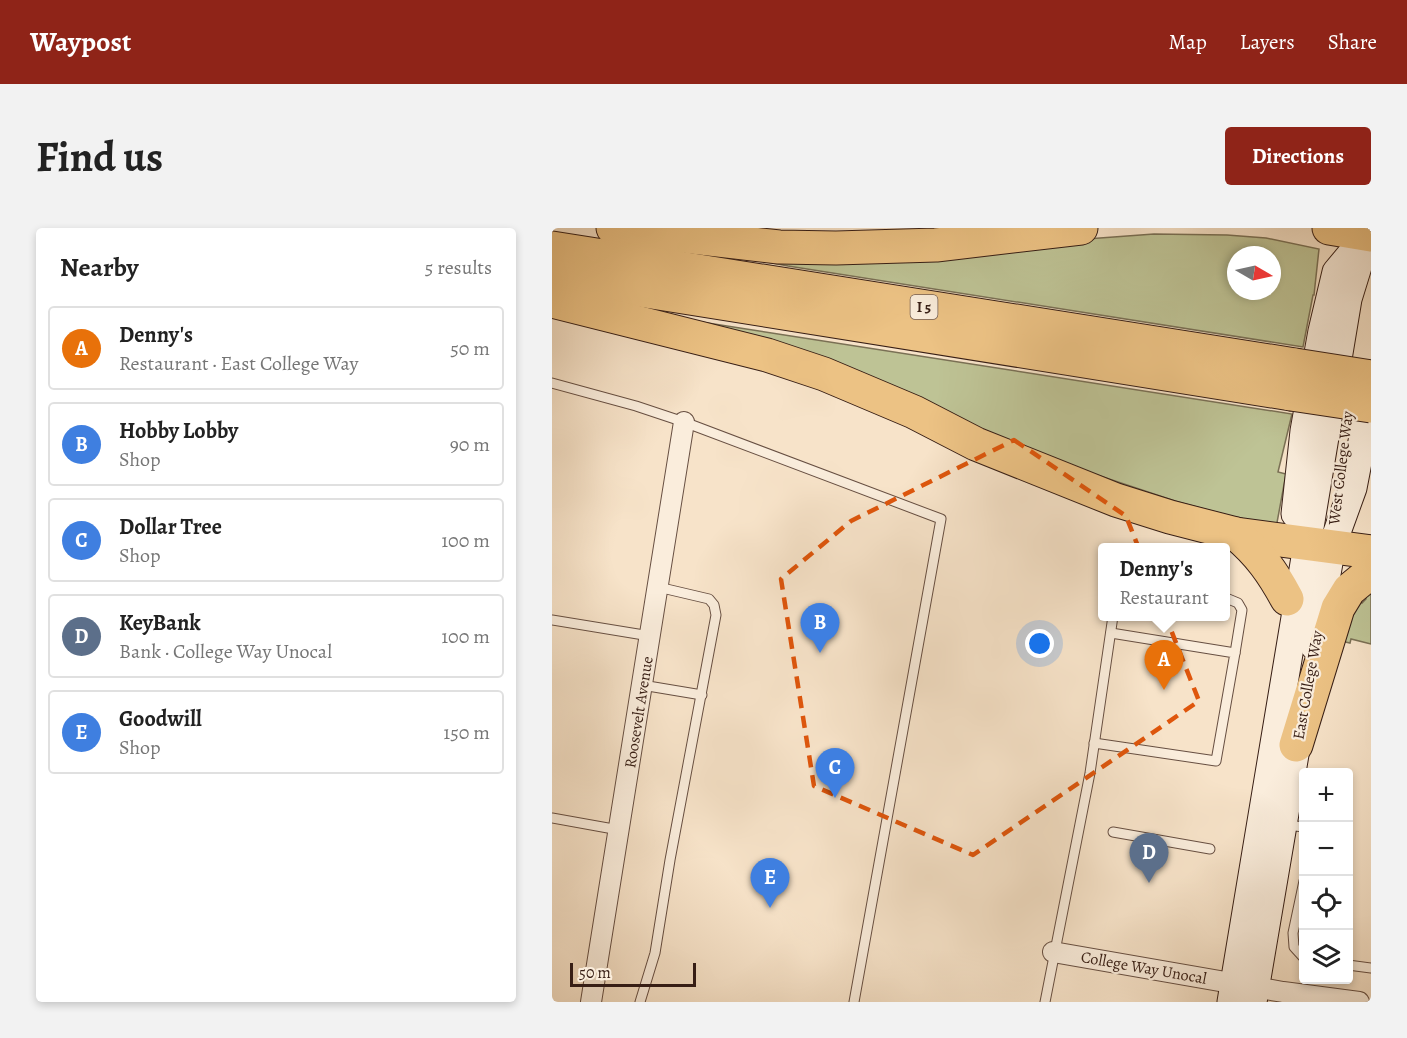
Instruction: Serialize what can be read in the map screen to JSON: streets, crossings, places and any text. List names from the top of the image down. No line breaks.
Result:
{"streets":{"highway":["I 5"],"main road":["West College Way","East College Way"],"street":["Roosevelt Avenue","College Way Unocal"]},"crossings":[["West College Way","East College Way"],["East College Way","College Way Unocal"]],"scale_bar":"50 m","north":"right","page":{"header":"Waypost","nav":["Map","Layers","Share"],"buttons":"Directions","title":"Find us","heading":["Nearby","5 results"],"list":[{"mark":"A","name":"Denny's","note":"Restaurant · East College Way","value":"50 m"},{"mark":"B","name":"Hobby Lobby","note":"Shop","value":"90 m"},{"mark":"C","name":"Dollar Tree","note":"Shop","value":"100 m"},{"mark":"D","name":"KeyBank","note":"Bank · College Way Unocal","value":"100 m"},{"mark":"E","name":"Goodwill","note":"Shop","value":"150 m"}],"popup":["Denny's","Restaurant"],"pins":["B","A","C","D","E"],"map_buttons":["+","−"],"scale":"50 m"}}
